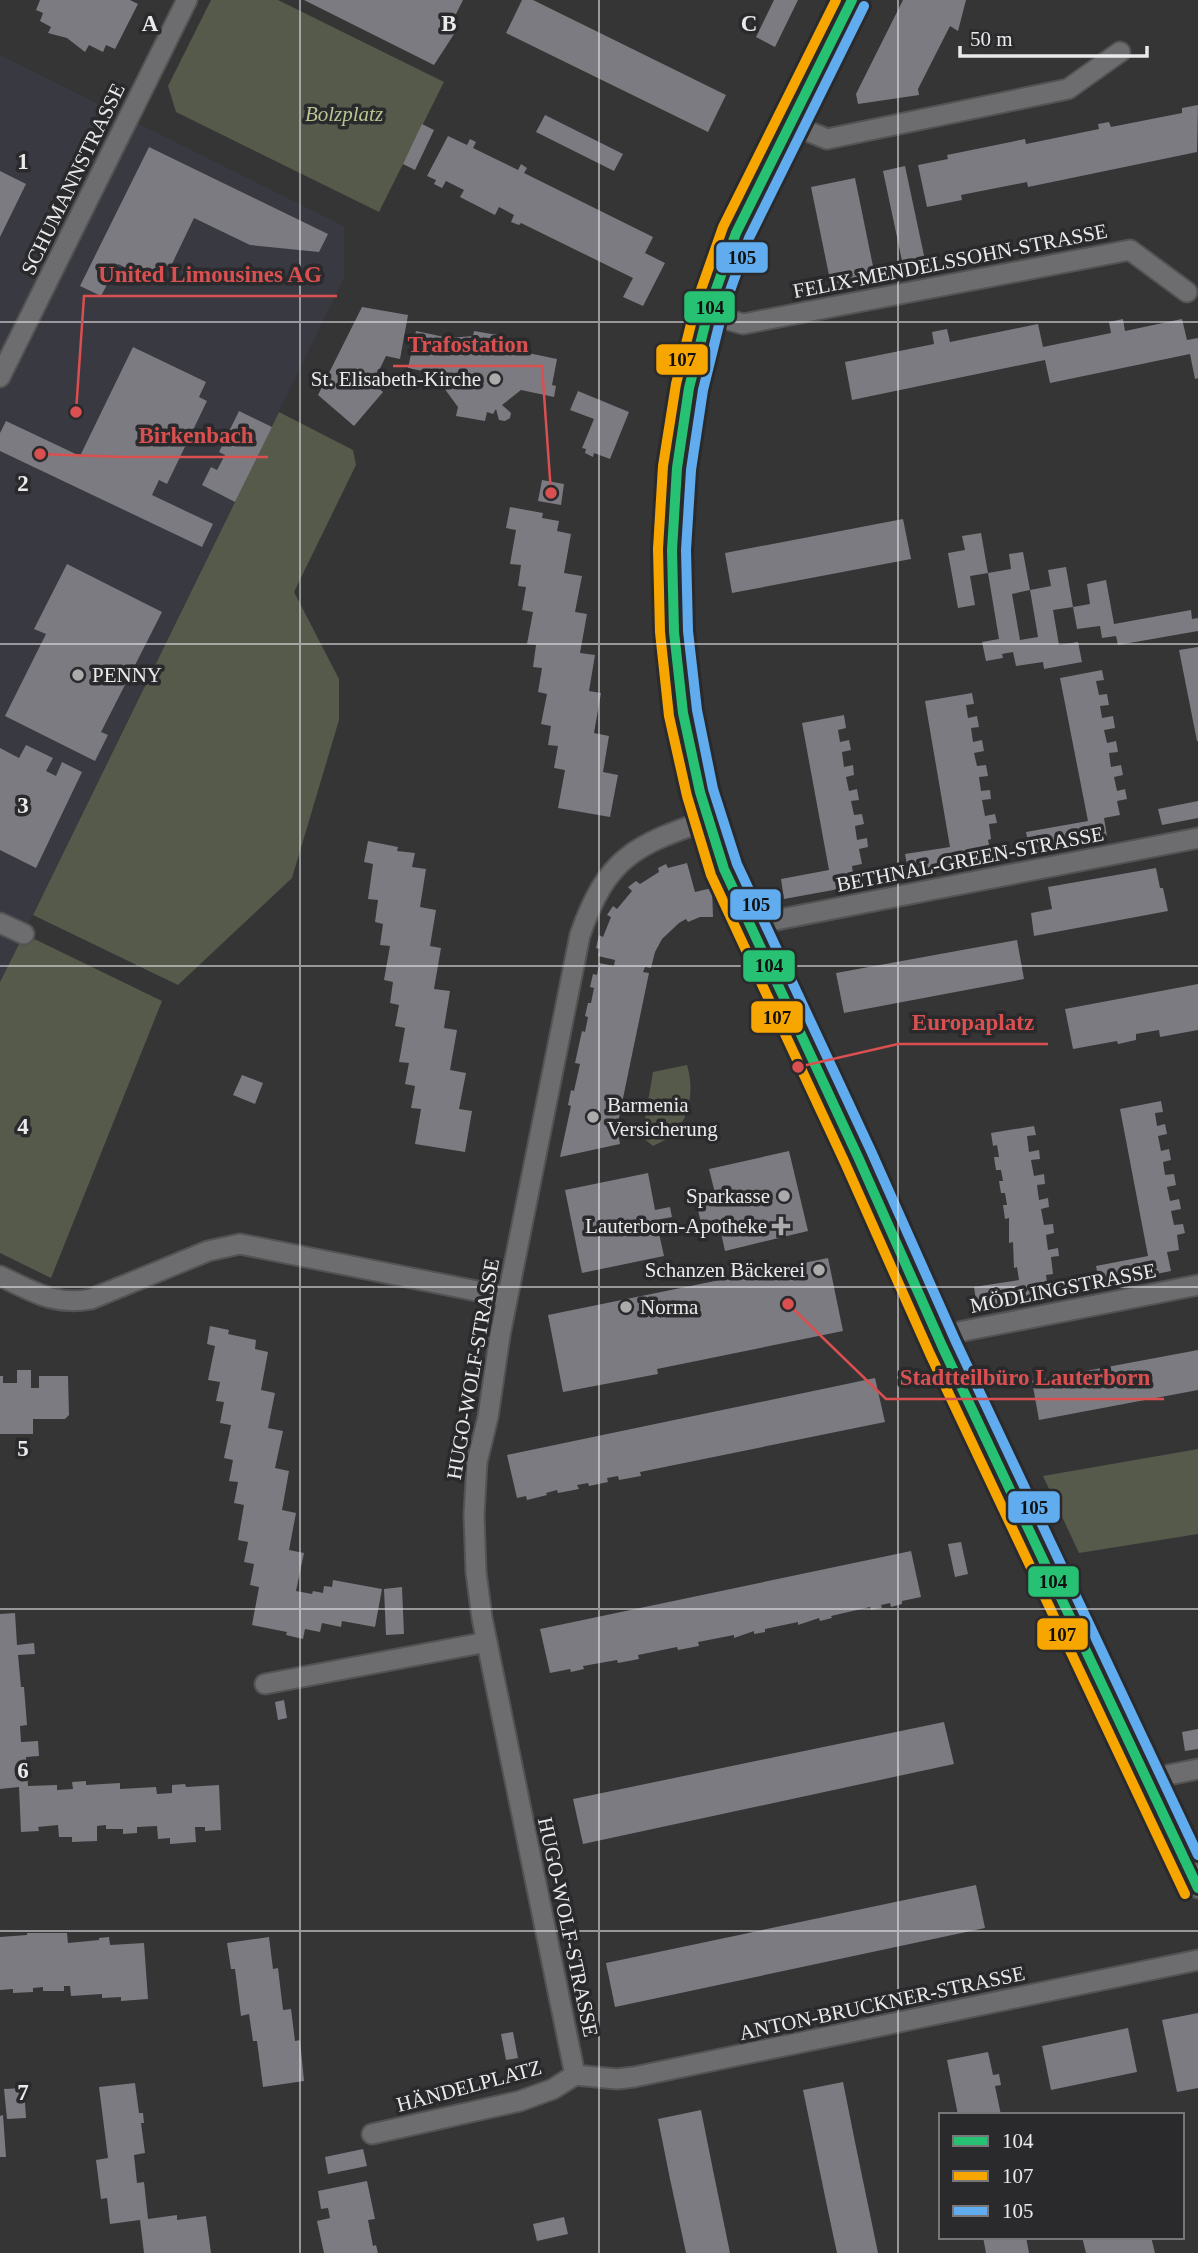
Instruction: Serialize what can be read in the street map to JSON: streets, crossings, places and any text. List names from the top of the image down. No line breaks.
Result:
{"streets":{"street":["SCHUMANNSTRASSE","FELIX-MENDELSSOHN-STRASSE","BETHNAL-GREEN-STRASSE","MÖDLINGSTRASSE","HUGO-WOLF-STRASSE","ANTON-BRUCKNER-STRASSE","HÄNDELPLATZ"]},"crossings":[["HUGO-WOLF-STRASSE","ANTON-BRUCKNER-STRASSE"],["HUGO-WOLF-STRASSE","HÄNDELPLATZ"],["ANTON-BRUCKNER-STRASSE","HÄNDELPLATZ"]],"parks":["Bolzplatz"],"places":{"other":["St. Elisabeth-Kirche","United Limousines AG","Birkenbach","Trafostation","PENNY","Europaplatz","Barmenia Versicherung","Sparkasse","Schanzen Bäckerei","Stadtteilbüro Lauterborn","Norma"],"health":["Lauterborn-Apotheke"]},"lines":["transit line 104","transit line 107","transit line 105"],"legend":["104","107","105"],"scale_bar":"50 m","grid":{"columns":["A","B","C"],"rows":["1","2","3","4","5","6","7"]}}
